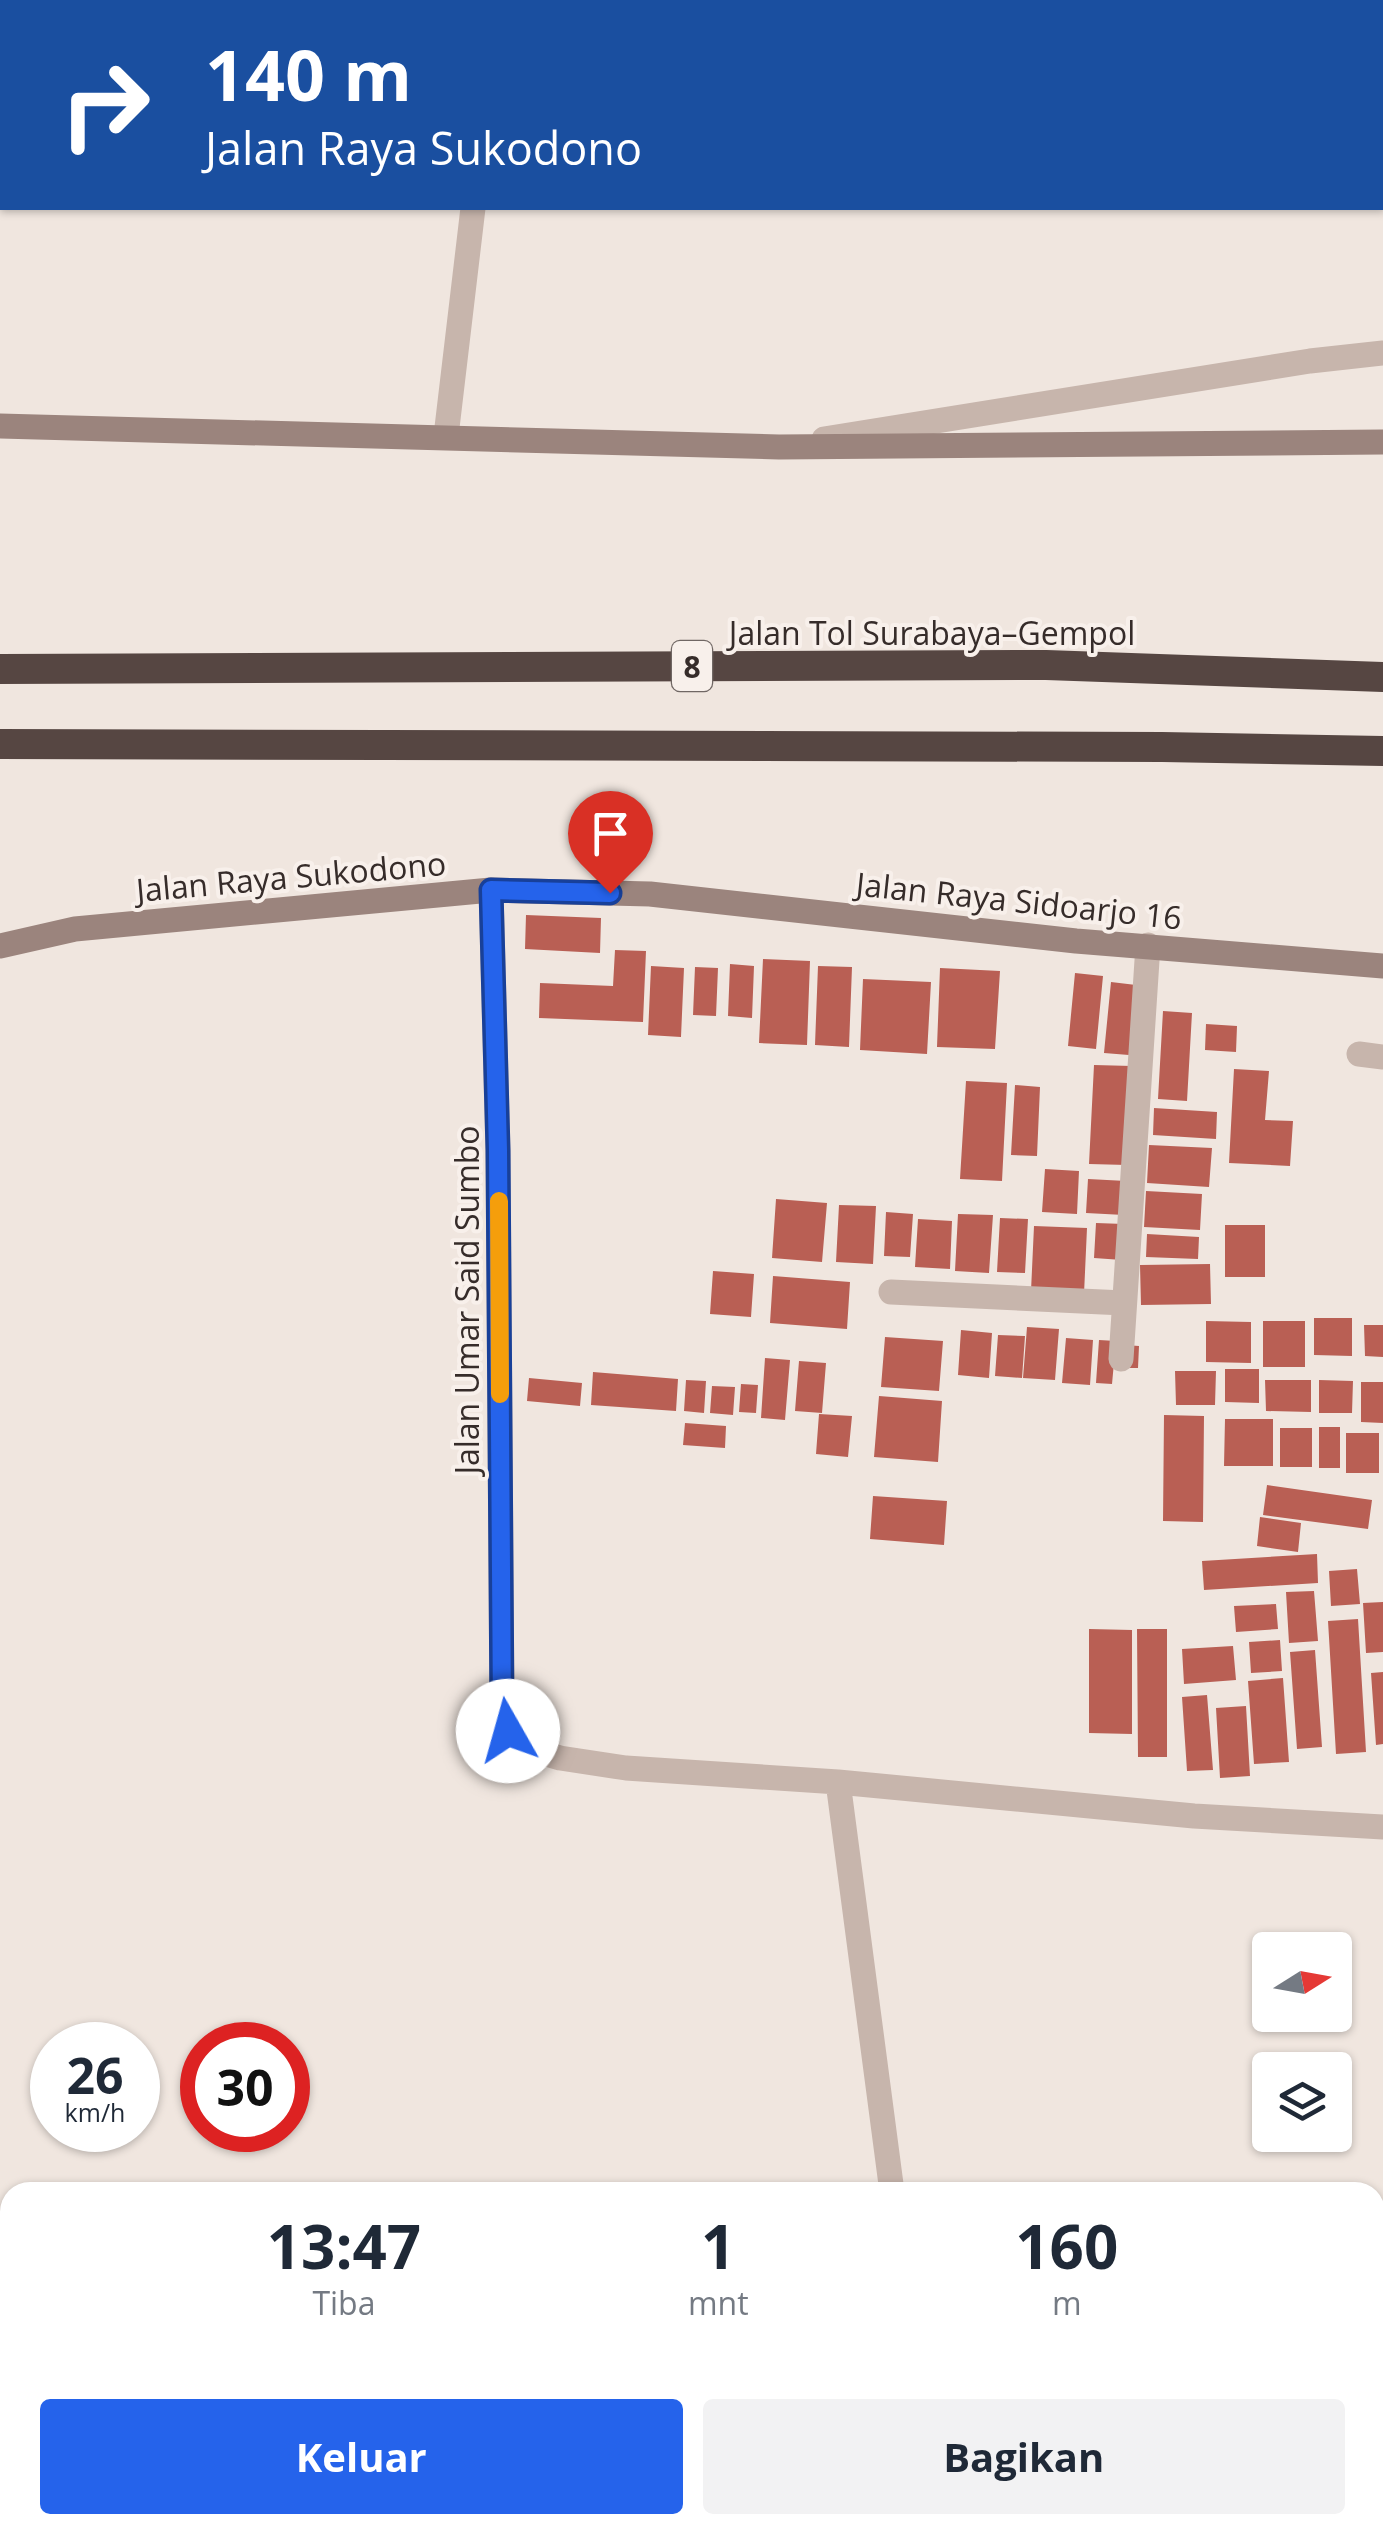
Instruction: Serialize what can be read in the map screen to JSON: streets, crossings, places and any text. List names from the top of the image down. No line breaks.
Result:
{"streets":{"highway":["Jalan Tol Surabaya–Gempol","8"],"main road":["Jalan Raya Sukodono","Jalan Raya Sidoarjo 16"],"street":["Jalan Umar Said Sumbo"]},"crossings":[["Jalan Raya Sukodono","Jalan Raya Sidoarjo 16"],["Jalan Raya Sukodono","Jalan Umar Said Sumbo"]],"north":"right","page":{"turn":["140 m","Jalan Raya Sukodono"],"speed":"26 km/h","limit":"30","eta":["13:47","Tiba","1","mnt","160","m"],"buttons":["Keluar","Bagikan"]}}
